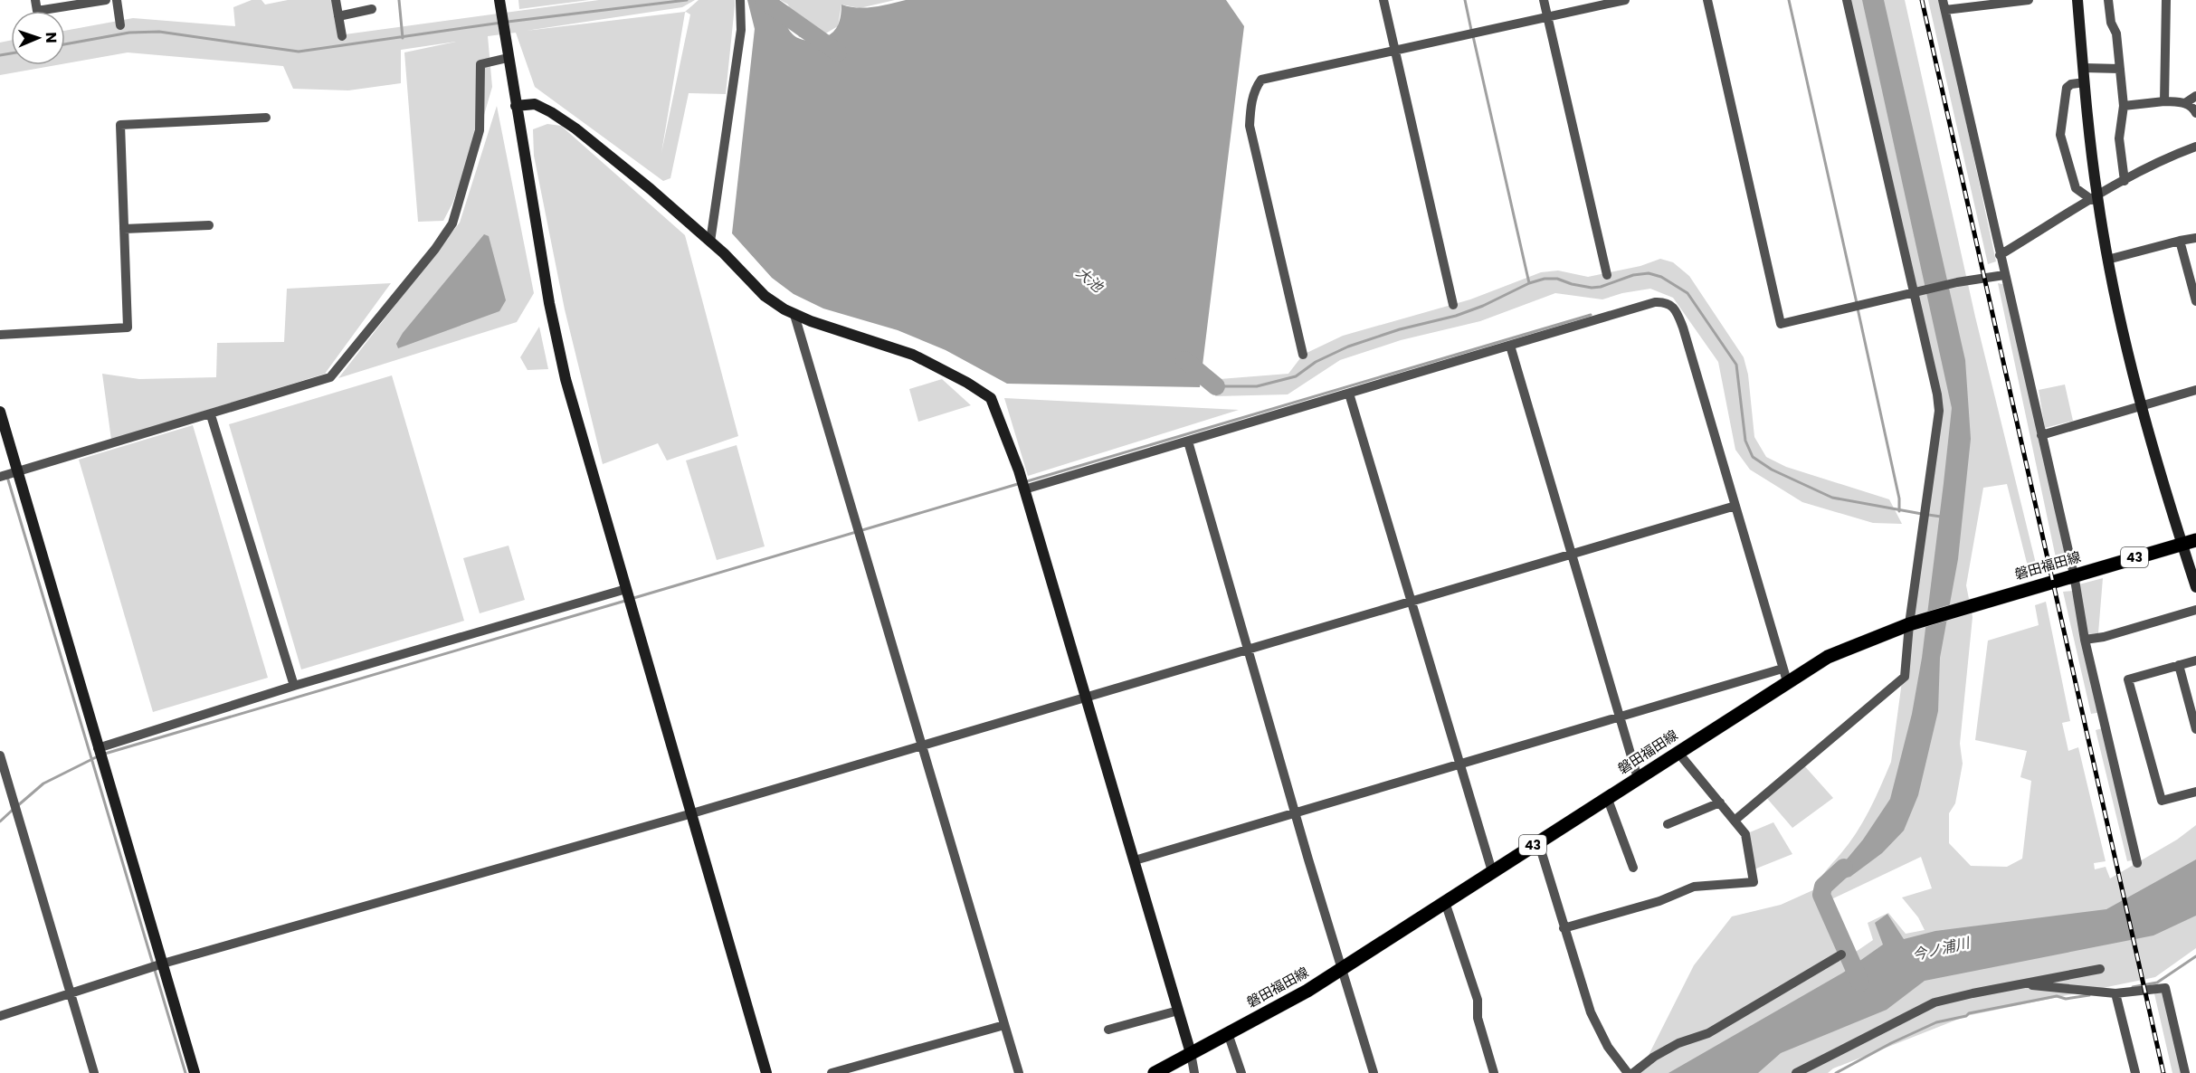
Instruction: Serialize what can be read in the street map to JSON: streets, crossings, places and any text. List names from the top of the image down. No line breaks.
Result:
{"streets":{"main road":["43","磐田福田線"]},"water":["大池","今ノ浦川"],"north":"right"}
